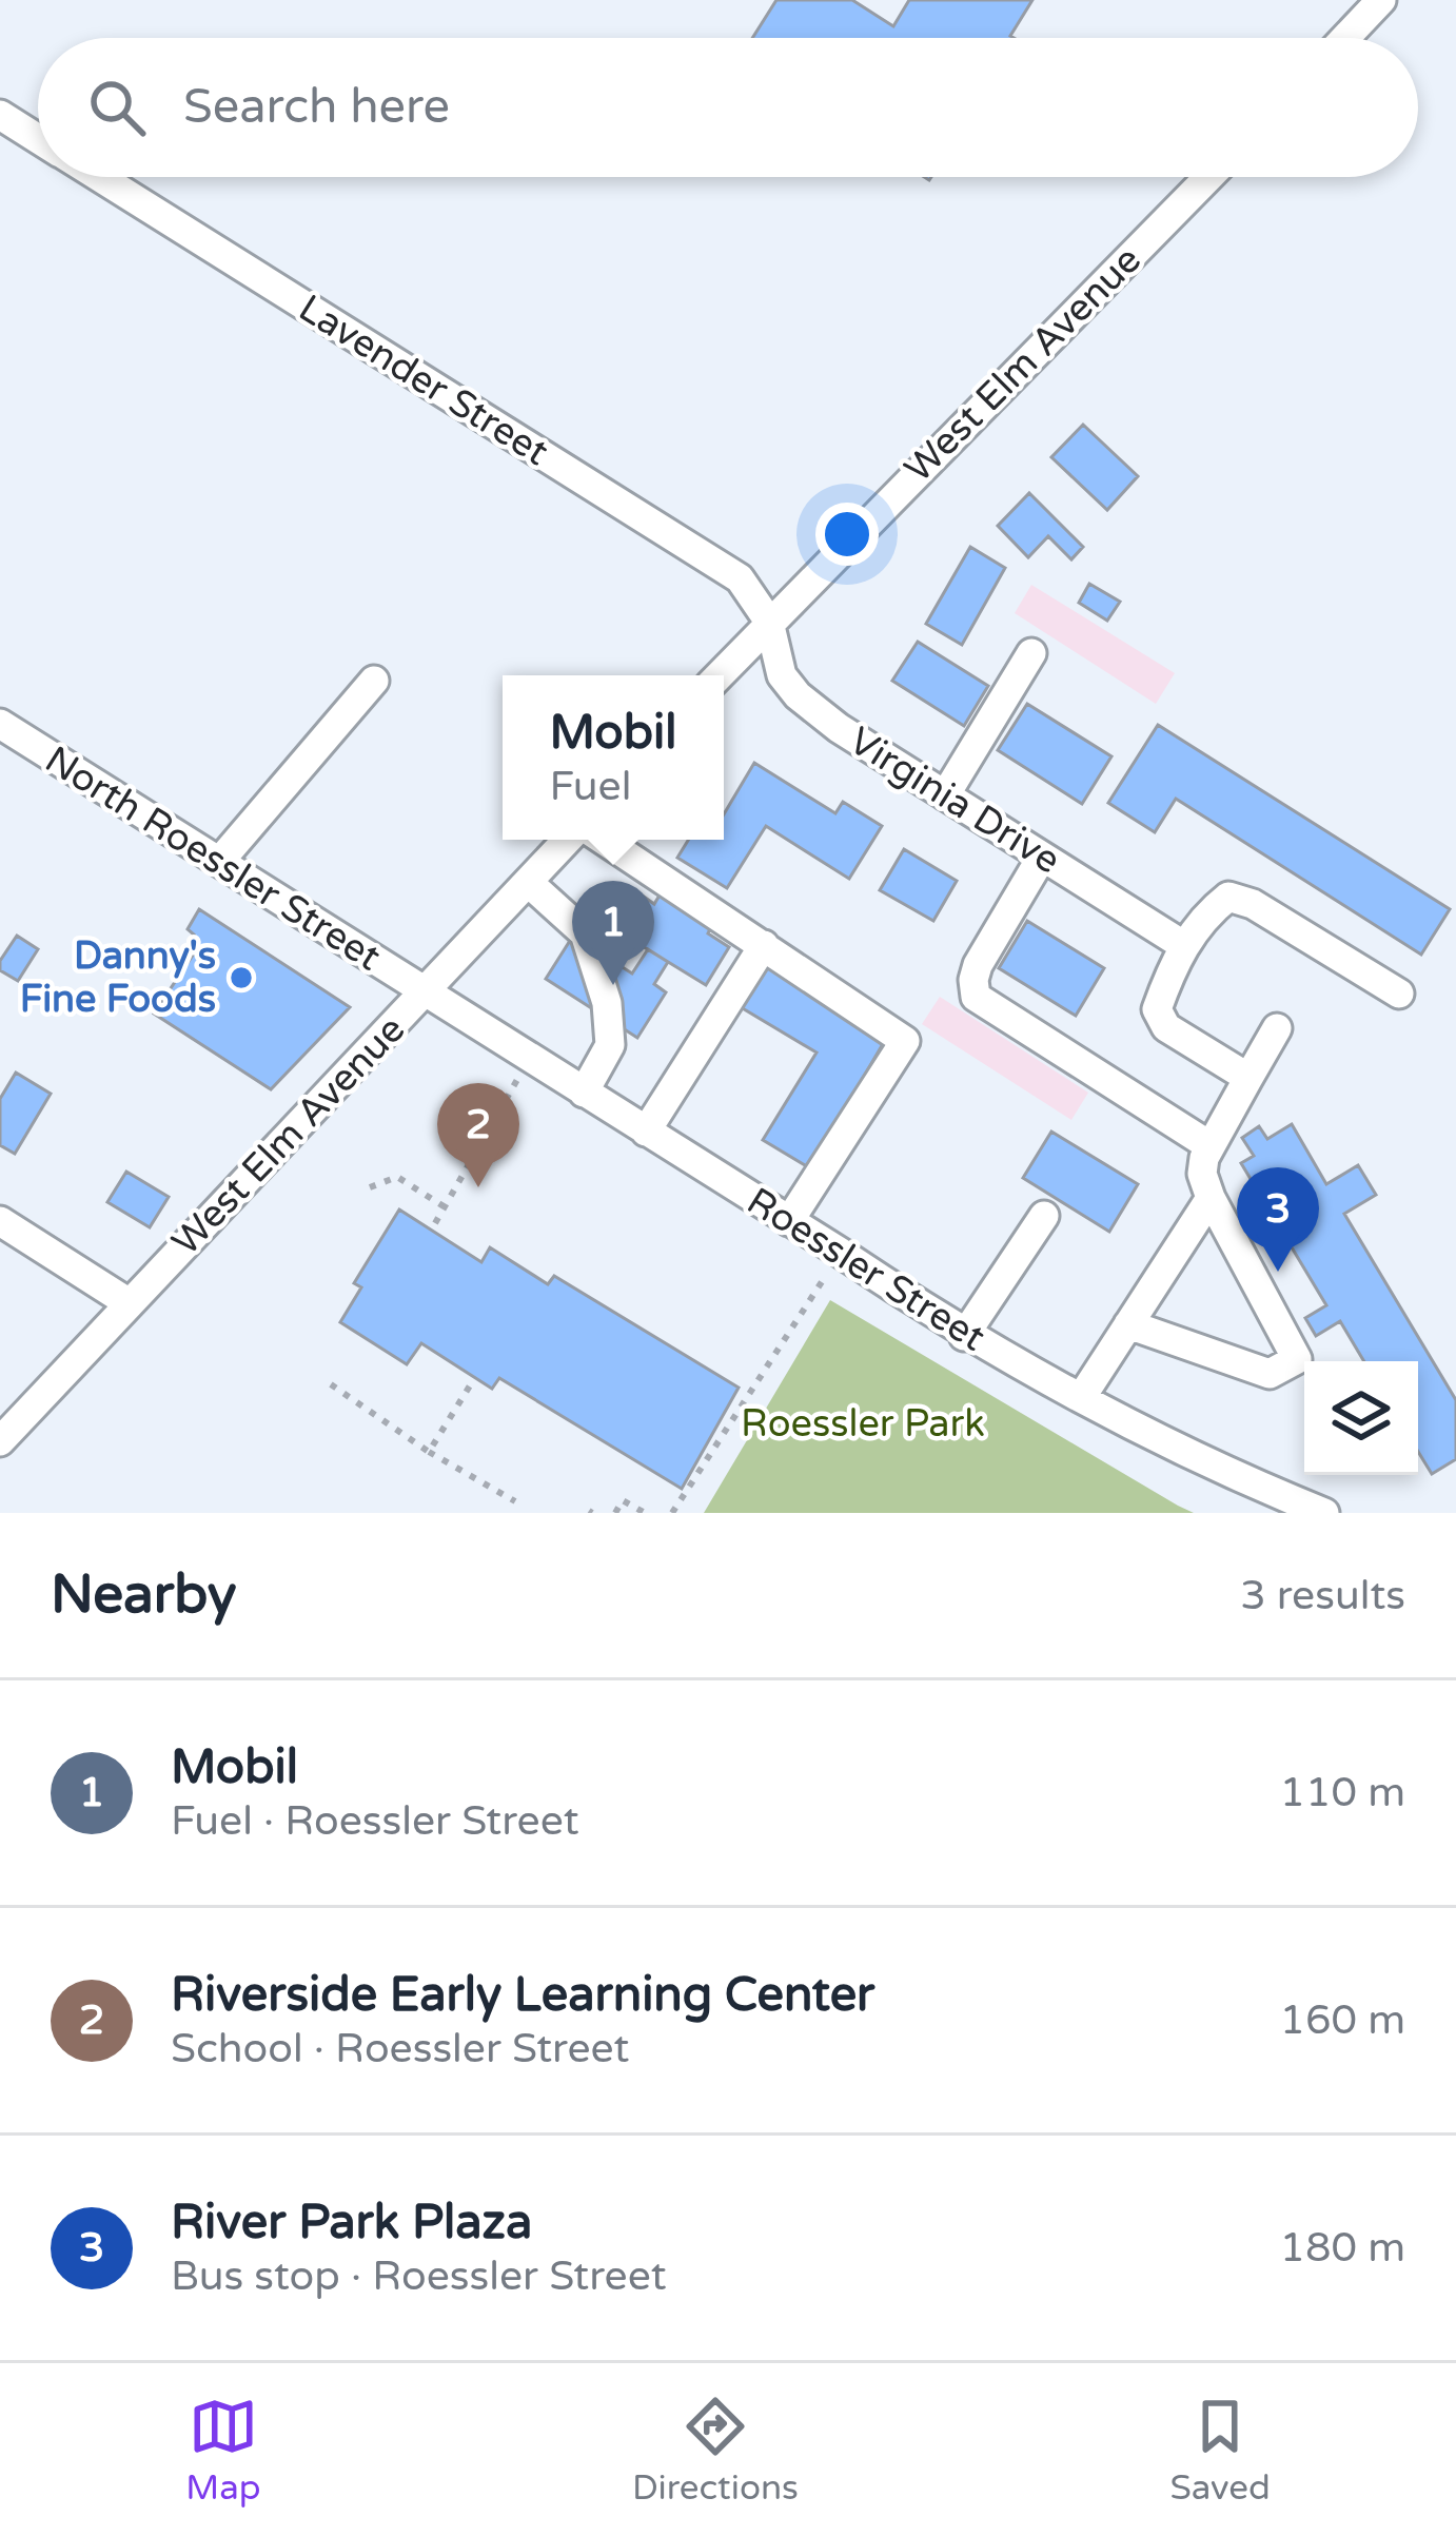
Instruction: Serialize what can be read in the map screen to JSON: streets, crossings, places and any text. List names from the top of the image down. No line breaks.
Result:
{"streets":{"street":["West Elm Avenue","Lavender Street","Virginia Drive","North Roessler Street","Roessler Street"]},"crossings":[["West Elm Avenue","Lavender Street"],["West Elm Avenue","Virginia Drive"],["West Elm Avenue","North Roessler Street"],["West Elm Avenue","Roessler Street"],["Lavender Street","Virginia Drive"],["North Roessler Street","Roessler Street"]],"parks":["Roessler Park"],"places":["Danny's Fine Foods"],"page":{"search":"Search here","popup":["Mobil","Fuel"],"pins":["1","2","3"],"heading":["Nearby","3 results"],"list":[{"mark":"1","name":"Mobil","note":"Fuel · Roessler Street","value":"110 m"},{"mark":"2","name":"Riverside Early Learning Center","note":"School · Roessler Street","value":"160 m"},{"mark":"3","name":"River Park Plaza","note":"Bus stop · Roessler Street","value":"180 m"}],"nav":["Map","Directions","Saved"]}}
